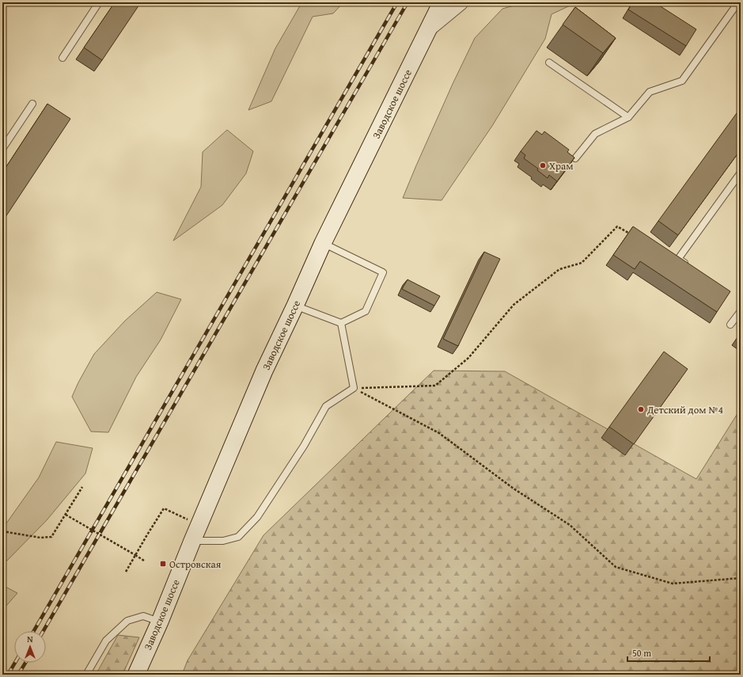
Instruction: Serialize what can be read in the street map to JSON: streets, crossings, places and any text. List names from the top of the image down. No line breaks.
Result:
{"streets":{"main road":["Заводское шоссе"]},"places":{"other":["Храм","Детский дом №4"],"transit":["Островская"]},"scale_bar":"50 m","north":"top"}
